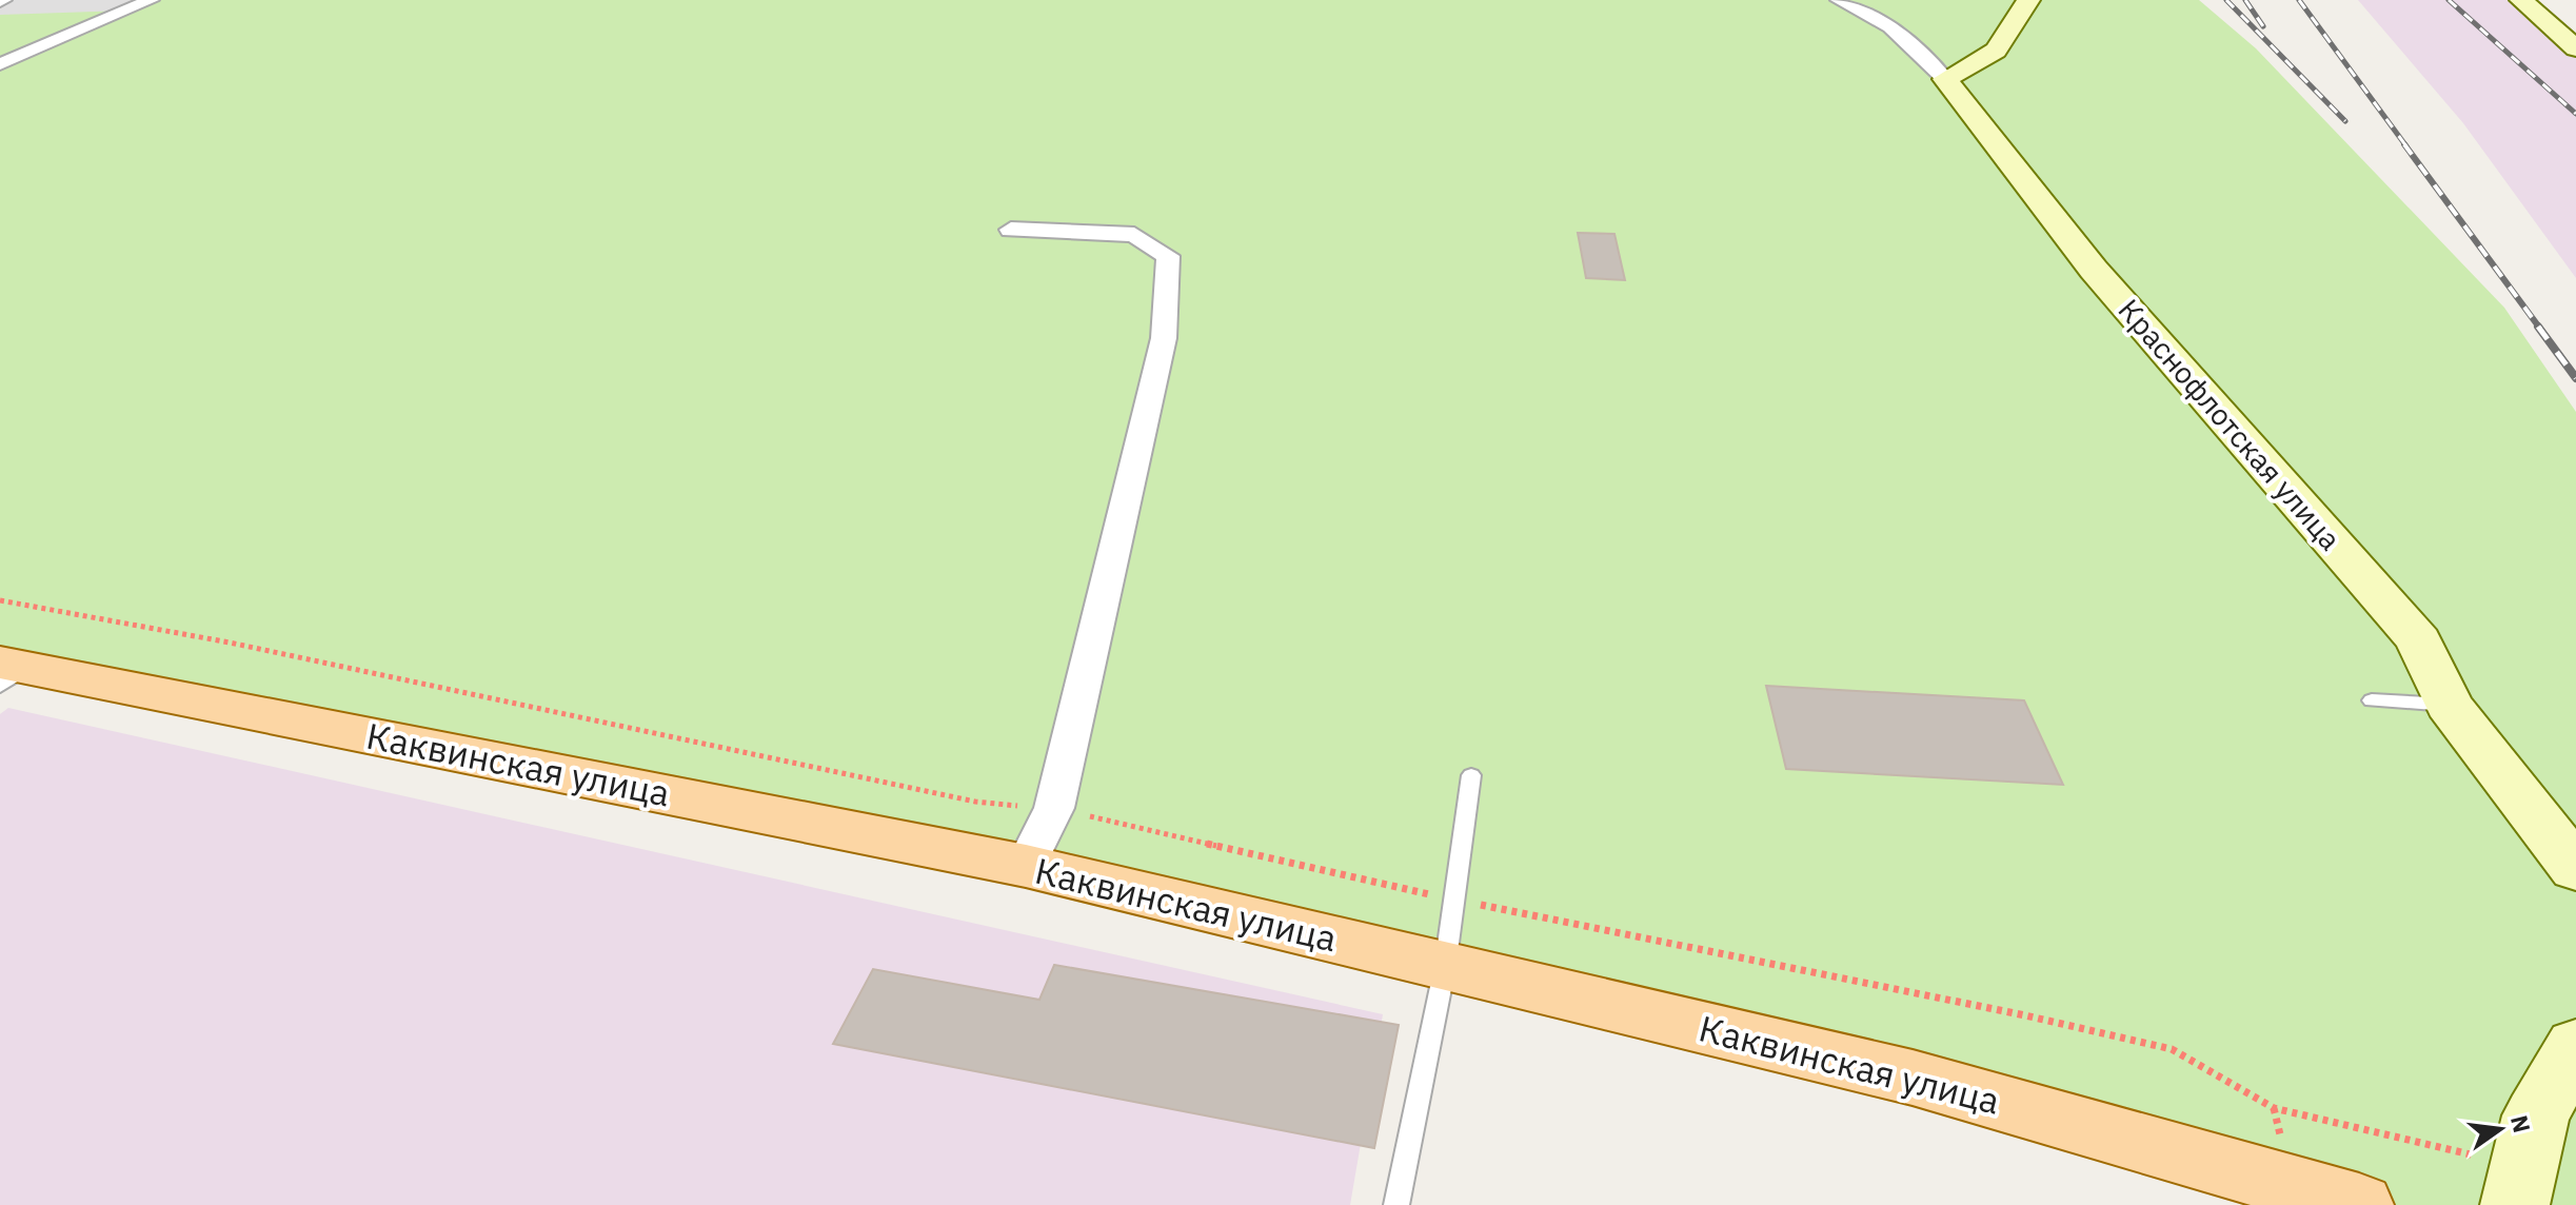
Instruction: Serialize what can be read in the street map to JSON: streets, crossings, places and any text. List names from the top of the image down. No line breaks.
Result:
{"streets":{"main road":["Каквинская улица"],"street":["Краснофлотская улица"]},"north":"right"}
